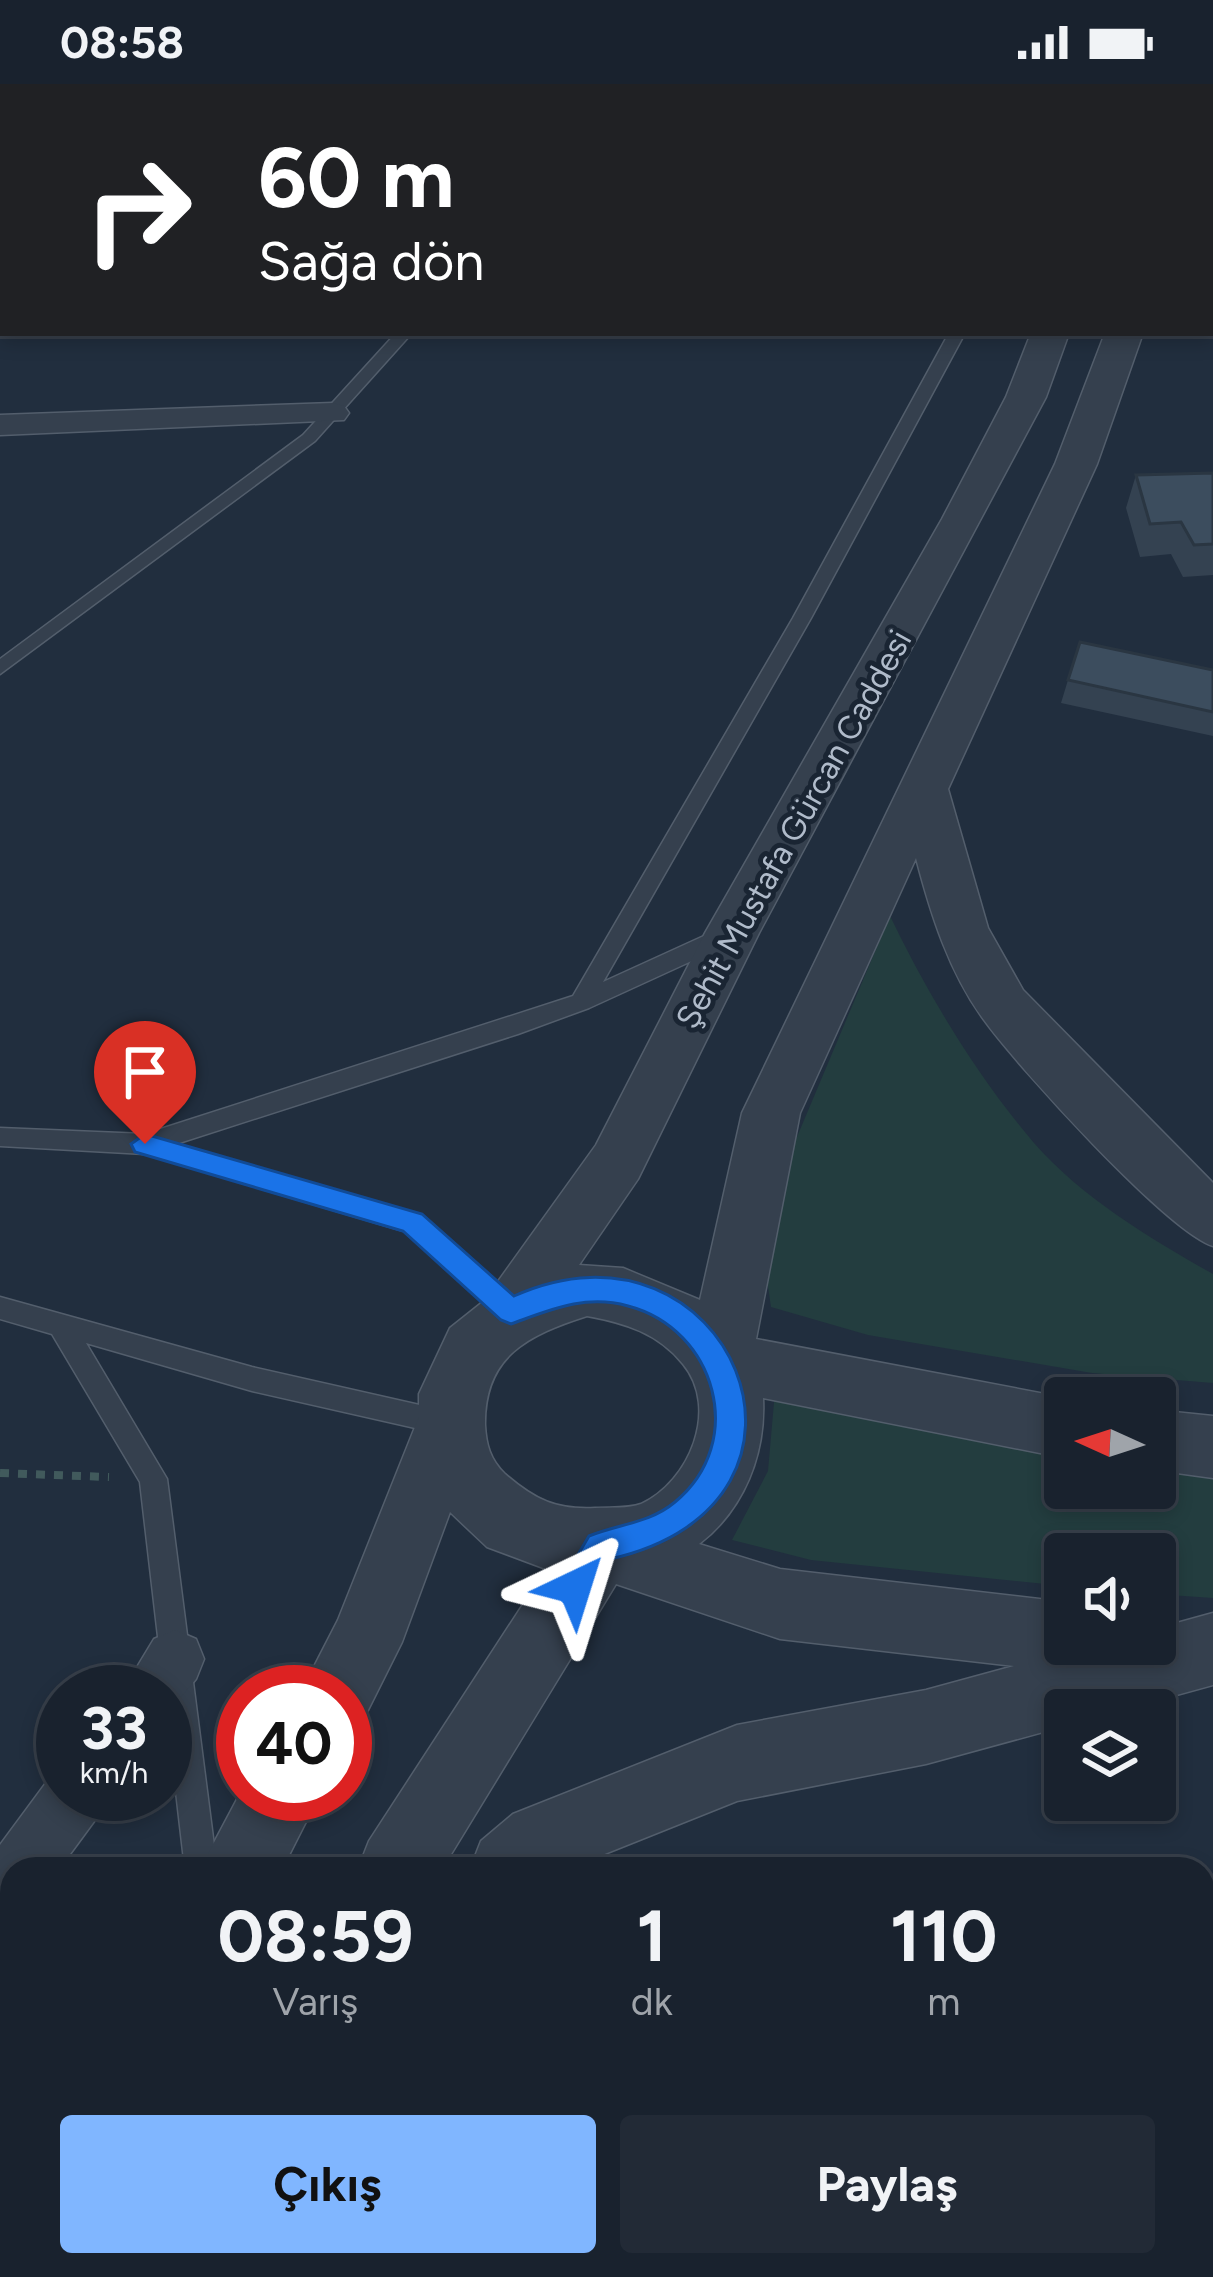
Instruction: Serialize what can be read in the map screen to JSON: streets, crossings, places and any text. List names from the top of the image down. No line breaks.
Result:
{"streets":{"street":["Şehit Mustafa Gürcan Caddesi"]},"north":"left","page":{"status":"08:58","turn":["60 m","Sağa dön"],"speed":"33 km/h","limit":"40","eta":["08:59","Varış","1","dk","110","m"],"buttons":["Çıkış","Paylaş"]}}
